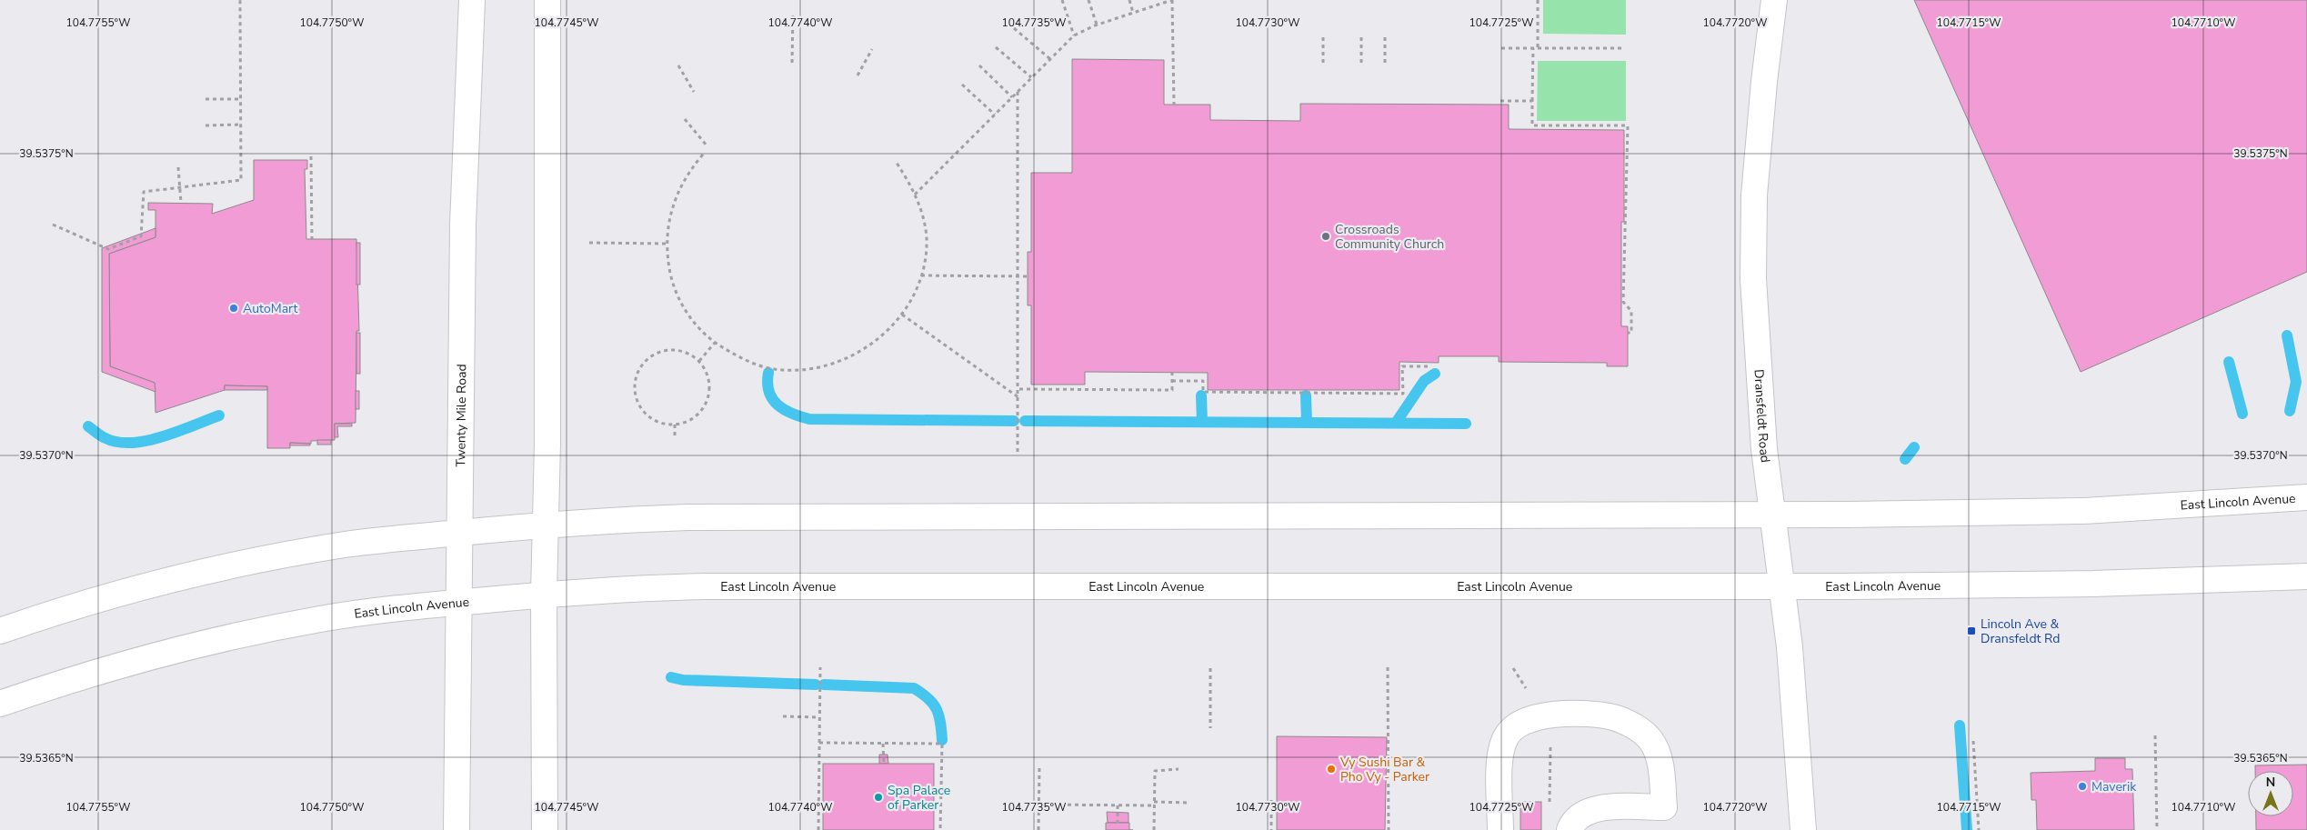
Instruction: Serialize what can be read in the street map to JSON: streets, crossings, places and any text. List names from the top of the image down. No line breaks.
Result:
{"streets":{"main road":["Twenty Mile Road","Dransfeldt Road","East Lincoln Avenue"]},"crossings":[["Twenty Mile Road","East Lincoln Avenue"],["Dransfeldt Road","East Lincoln Avenue"]],"places":{"other":["Crossroads Community Church","AutoMart","Vy Sushi Bar & Pho Vy - Parker","Maverik","Spa Palace of Parker"],"transit":["Lincoln Ave & Dransfeldt Rd"]},"north":"top","coordinates":["104.7755°W","104.7750°W","104.7745°W","104.7740°W","104.7735°W","104.7730°W","104.7725°W","104.7720°W","104.7715°W","104.7710°W","39.5375°N","39.5370°N","39.5365°N"]}
